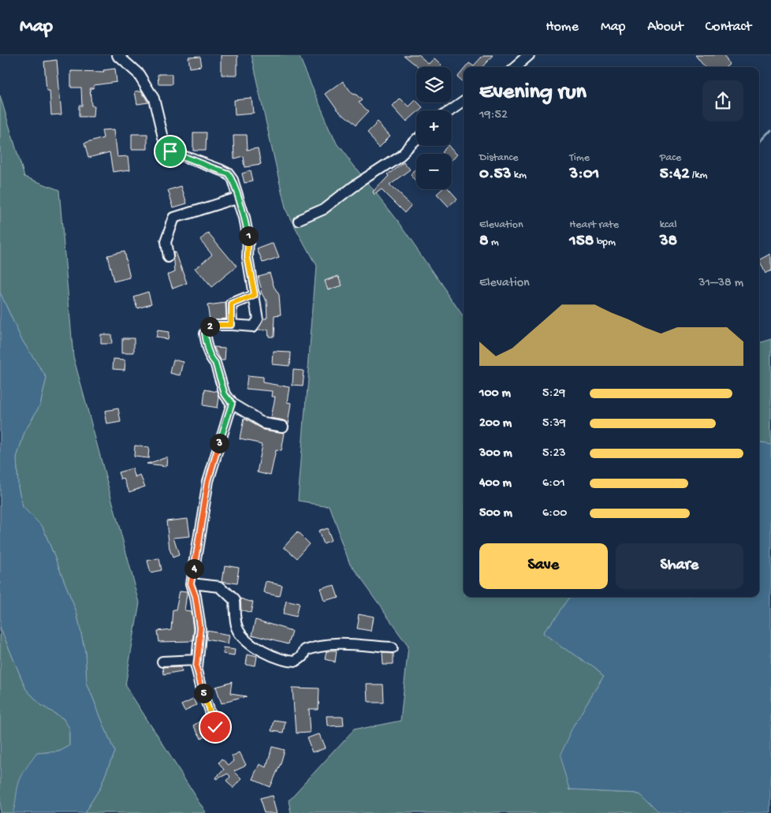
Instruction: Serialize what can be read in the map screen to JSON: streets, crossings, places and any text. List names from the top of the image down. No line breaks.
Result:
{"page":{"header":"Map","nav":["Home","Map","About","Contact"],"map_buttons":["+","−"],"heading":["Evening run","19:52"],"stats":[["Distance","0.53 km"],["Time","3:01"],["Pace","5:42 /km"],["Elevation","8 m"],["Heart rate","158 bpm"],["kcal","38"]],"pins":["1","2","3","4","5"],"chart":["Elevation","31–38 m"],"list":[{"name":"100 m","note":"5:29"},{"name":"200 m","note":"5:39"},{"name":"300 m","note":"5:23"},{"name":"400 m","note":"6:01"},{"name":"500 m","note":"6:00"}],"buttons":["Save","Share"]}}
